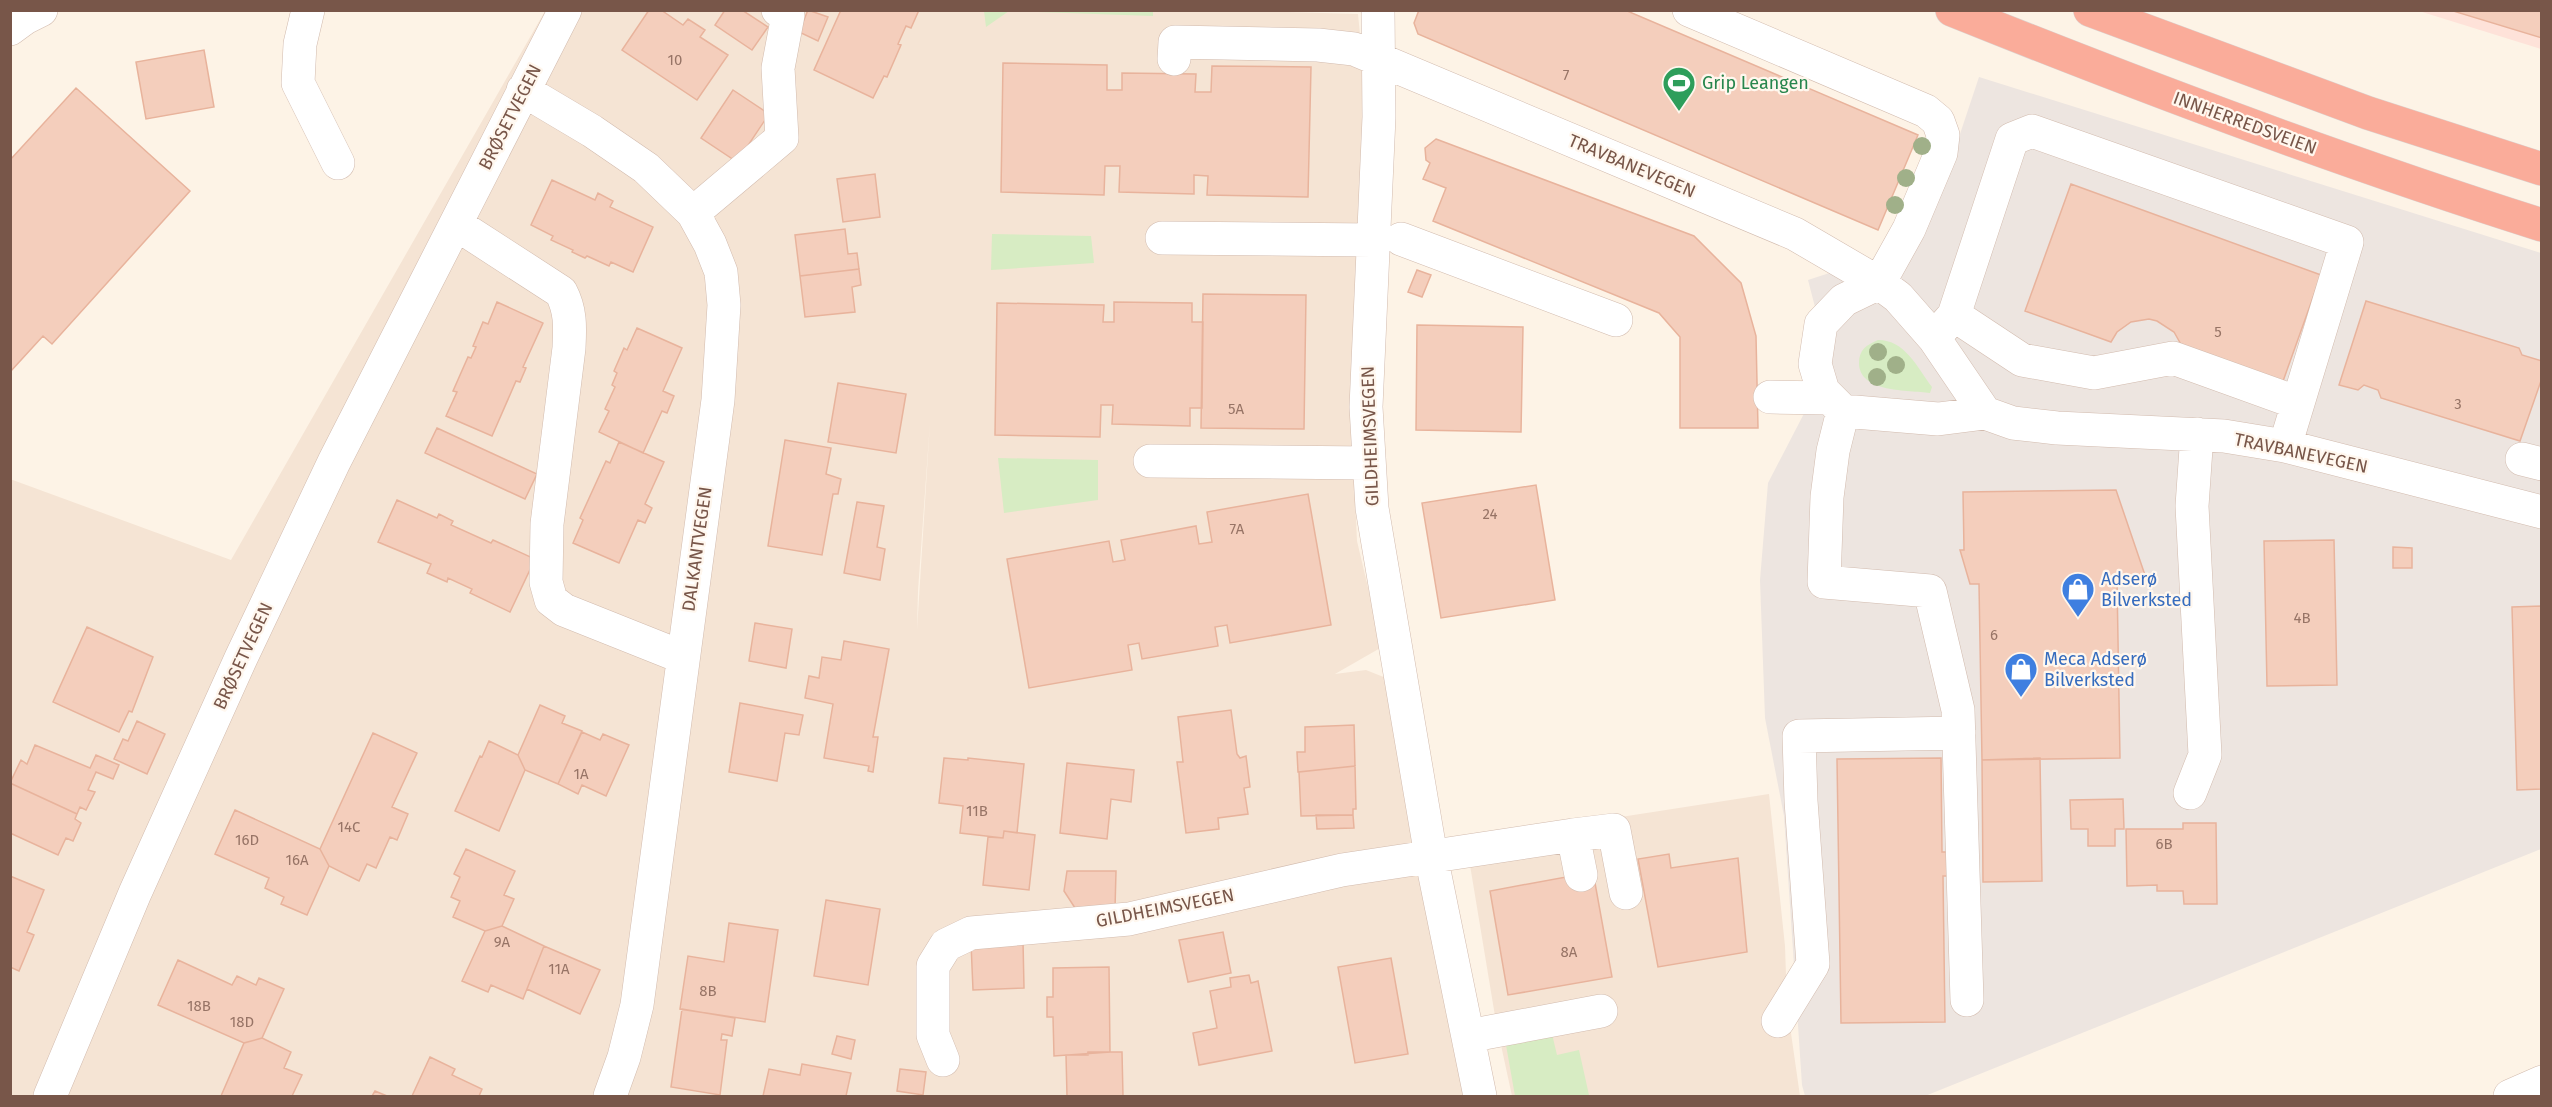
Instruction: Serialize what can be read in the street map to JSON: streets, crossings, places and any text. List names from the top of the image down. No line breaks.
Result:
{"streets":{"highway":["INNHERREDSVEIEN"],"street":["BRØSETVEGEN","TRAVBANEVEGEN","GILDHEIMSVEGEN","DALKANTVEGEN"]},"crossings":[["BRØSETVEGEN","DALKANTVEGEN"],["TRAVBANEVEGEN","GILDHEIMSVEGEN"]],"places":{"sports":["Grip Leangen"],"shop":["Adserø Bilverksted","Meca Adserø Bilverksted"]},"house_numbers":["10","7","5","3","5A","24","7A","4B","6","1A","11B","14C","16D","6B","16A","9A","8A","11A","8B","18B","18D"]}
